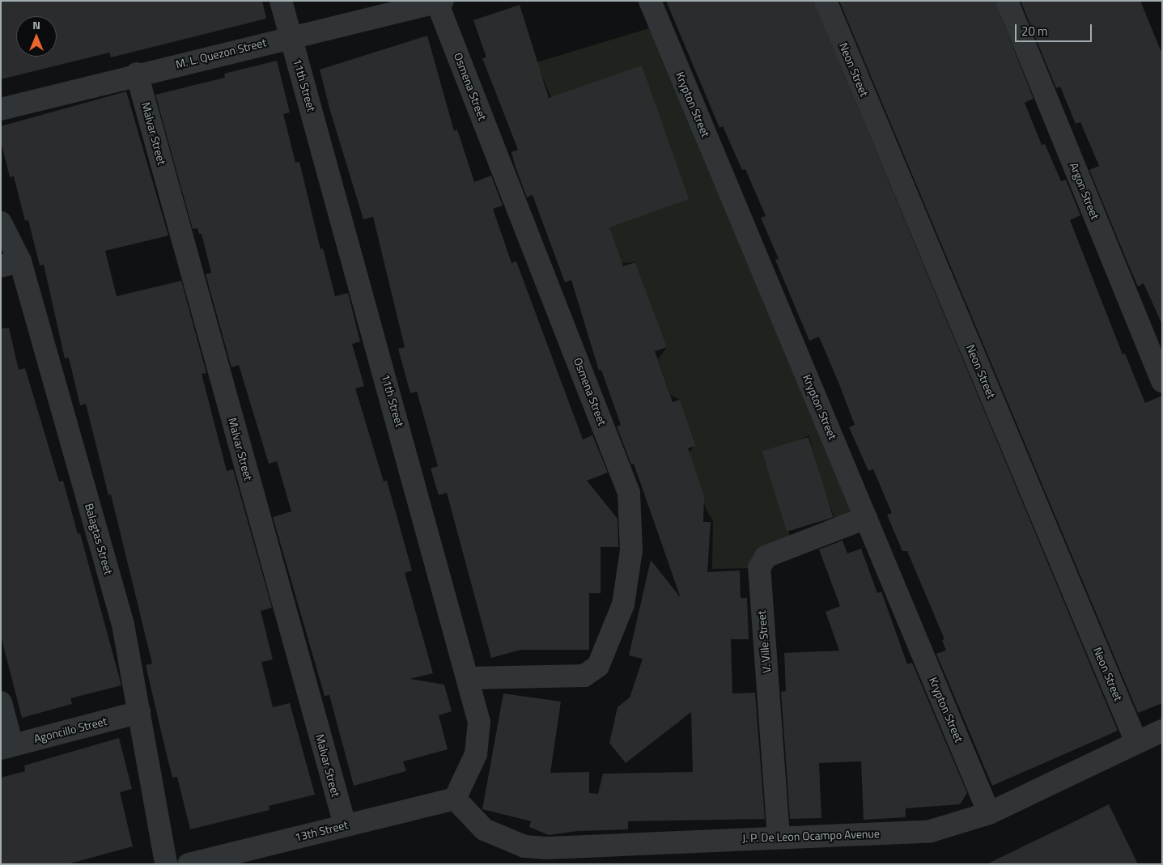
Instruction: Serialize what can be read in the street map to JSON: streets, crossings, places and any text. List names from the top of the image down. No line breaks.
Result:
{"streets":{"street":["M. L. Quezon Street","Neon Street","11th Street","Osmena Street","Krypton Street","Malvar Street","Argon Street","Balagtas Street","V. Ville Street","Agoncillo Street","13th Street","J. P. De Leon Ocampo Avenue"]},"crossings":[["M. L. Quezon Street","11th Street"],["M. L. Quezon Street","Osmena Street"],["M. L. Quezon Street","Malvar Street"],["Neon Street","J. P. De Leon Ocampo Avenue"],["11th Street","Osmena Street"],["11th Street","13th Street"],["11th Street","J. P. De Leon Ocampo Avenue"],["Krypton Street","V. Ville Street"],["Krypton Street","J. P. De Leon Ocampo Avenue"],["Malvar Street","13th Street"],["Balagtas Street","Agoncillo Street"],["V. Ville Street","J. P. De Leon Ocampo Avenue"],["13th Street","J. P. De Leon Ocampo Avenue"]],"scale_bar":"20 m","north":"top"}
